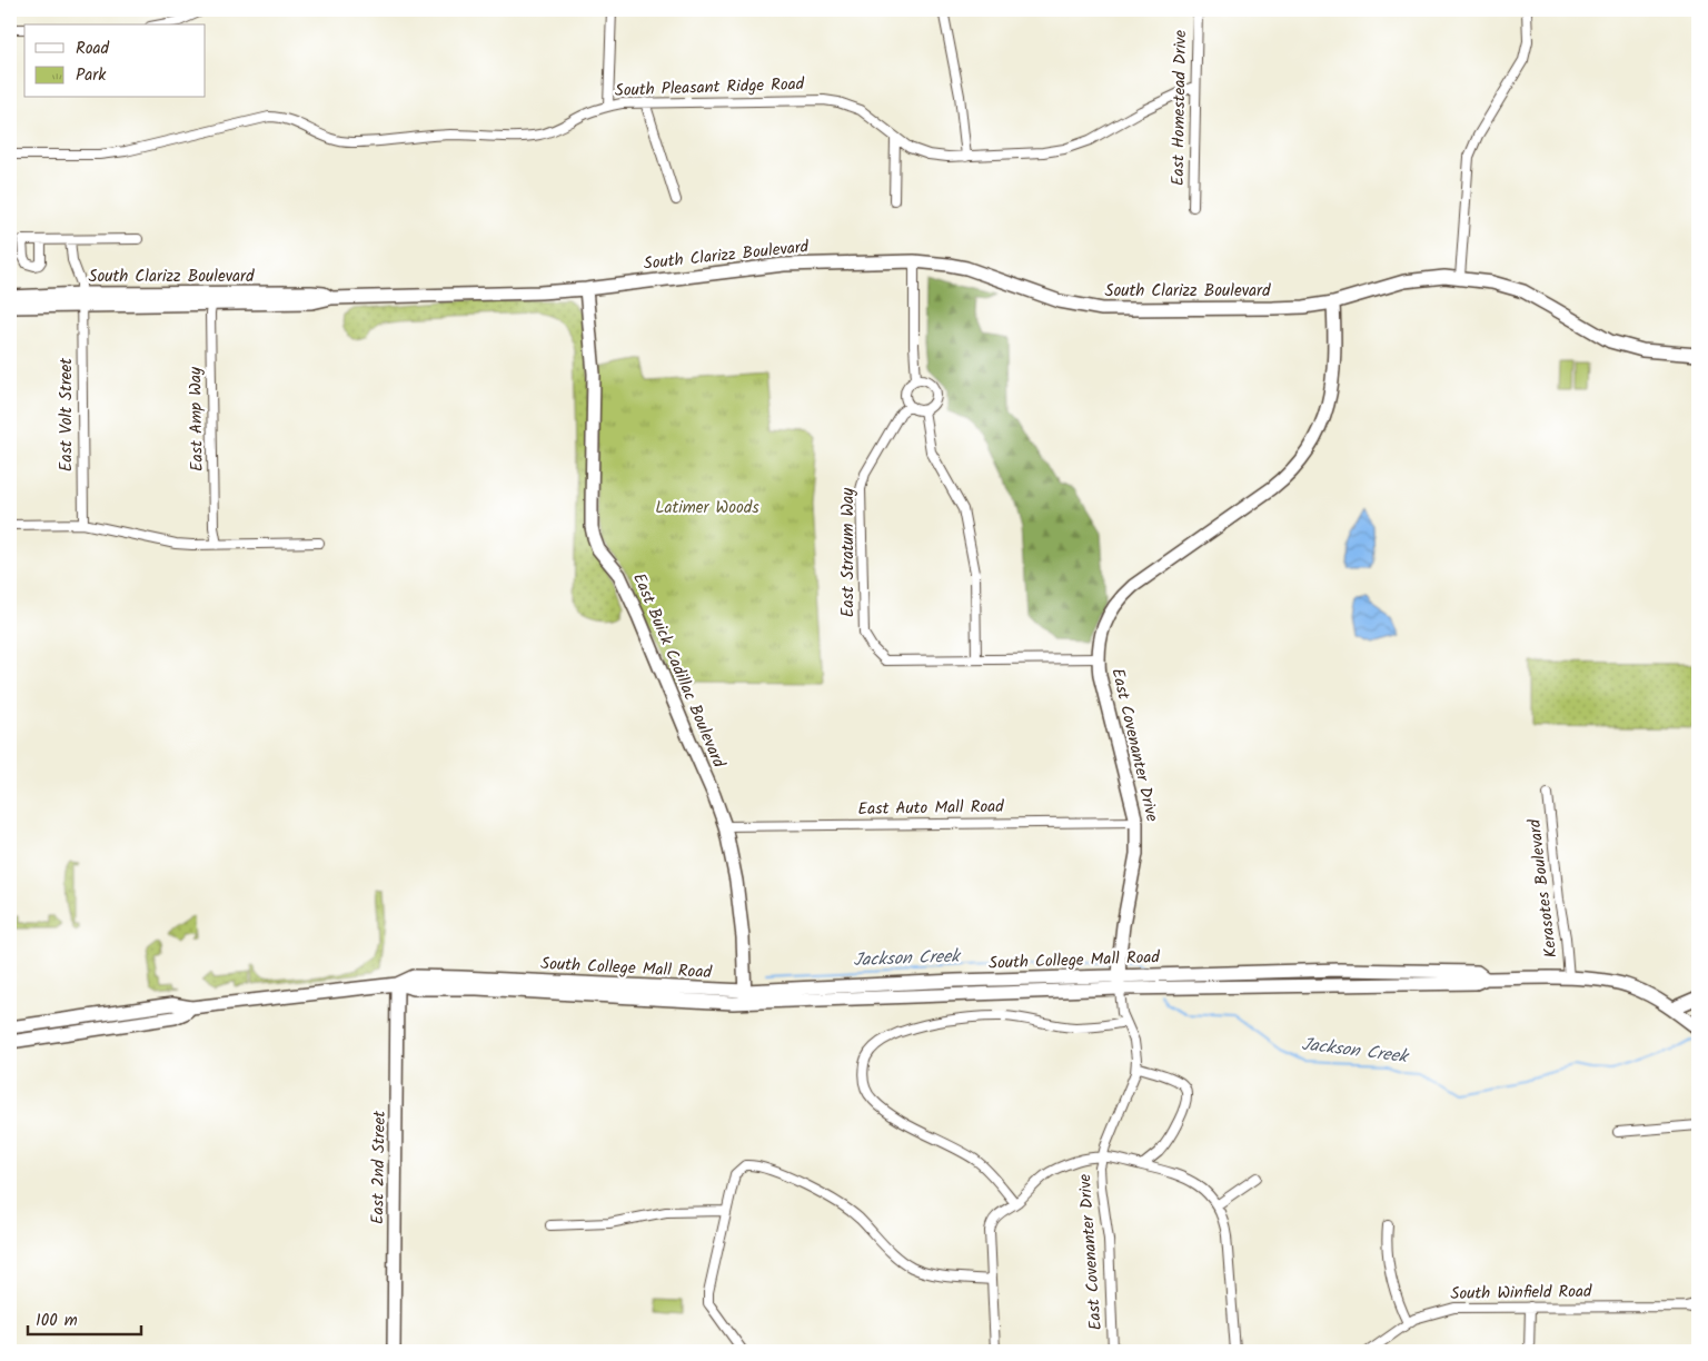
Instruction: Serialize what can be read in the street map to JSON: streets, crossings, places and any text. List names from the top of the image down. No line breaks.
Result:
{"streets":{"street":["South Pleasant Ridge Road","East Homestead Drive","South Clarizz Boulevard","East Volt Street","East Amp Way","East Stratum Way","East Buick Cadillac Boulevard","East Covenanter Drive","East Auto Mall Road","Kerasotes Boulevard","South College Mall Road","East 2nd Street","South Winfield Road"]},"crossings":[["South Pleasant Ridge Road","East Homestead Drive"],["South Clarizz Boulevard","East Volt Street"],["South Clarizz Boulevard","East Amp Way"],["South Clarizz Boulevard","East Buick Cadillac Boulevard"],["South Clarizz Boulevard","East Covenanter Drive"],["East Stratum Way","East Covenanter Drive"],["East Buick Cadillac Boulevard","East Auto Mall Road"],["East Buick Cadillac Boulevard","South College Mall Road"],["East Covenanter Drive","East Auto Mall Road"],["East Covenanter Drive","South College Mall Road"],["Kerasotes Boulevard","South College Mall Road"],["South College Mall Road","East 2nd Street"]],"water":["Jackson Creek"],"parks":["Latimer Woods"],"legend":["Road","Park"],"scale_bar":"100 m"}
